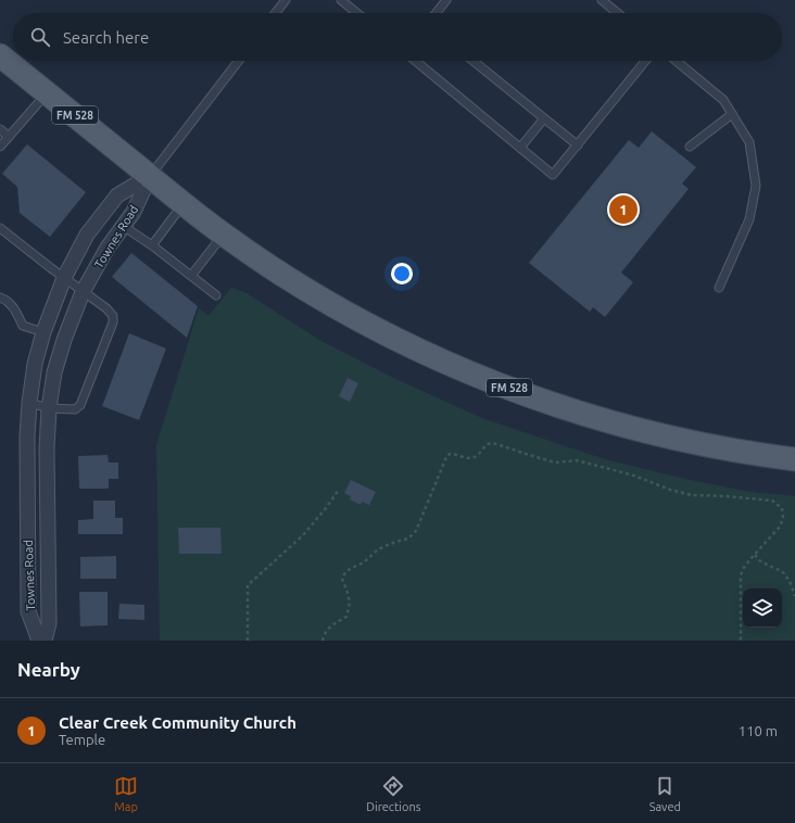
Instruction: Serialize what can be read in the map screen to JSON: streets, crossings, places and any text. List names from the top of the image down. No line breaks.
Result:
{"streets":{"main road":["FM 528"],"street":["Townes Road"]},"crossings":[["FM 528","Townes Road"]],"page":{"search":"Search here","pins":"1","heading":"Nearby","list":[{"mark":"1","name":"Clear Creek Community Church","note":"Temple","value":"110 m"}],"nav":["Map","Directions","Saved"]}}
